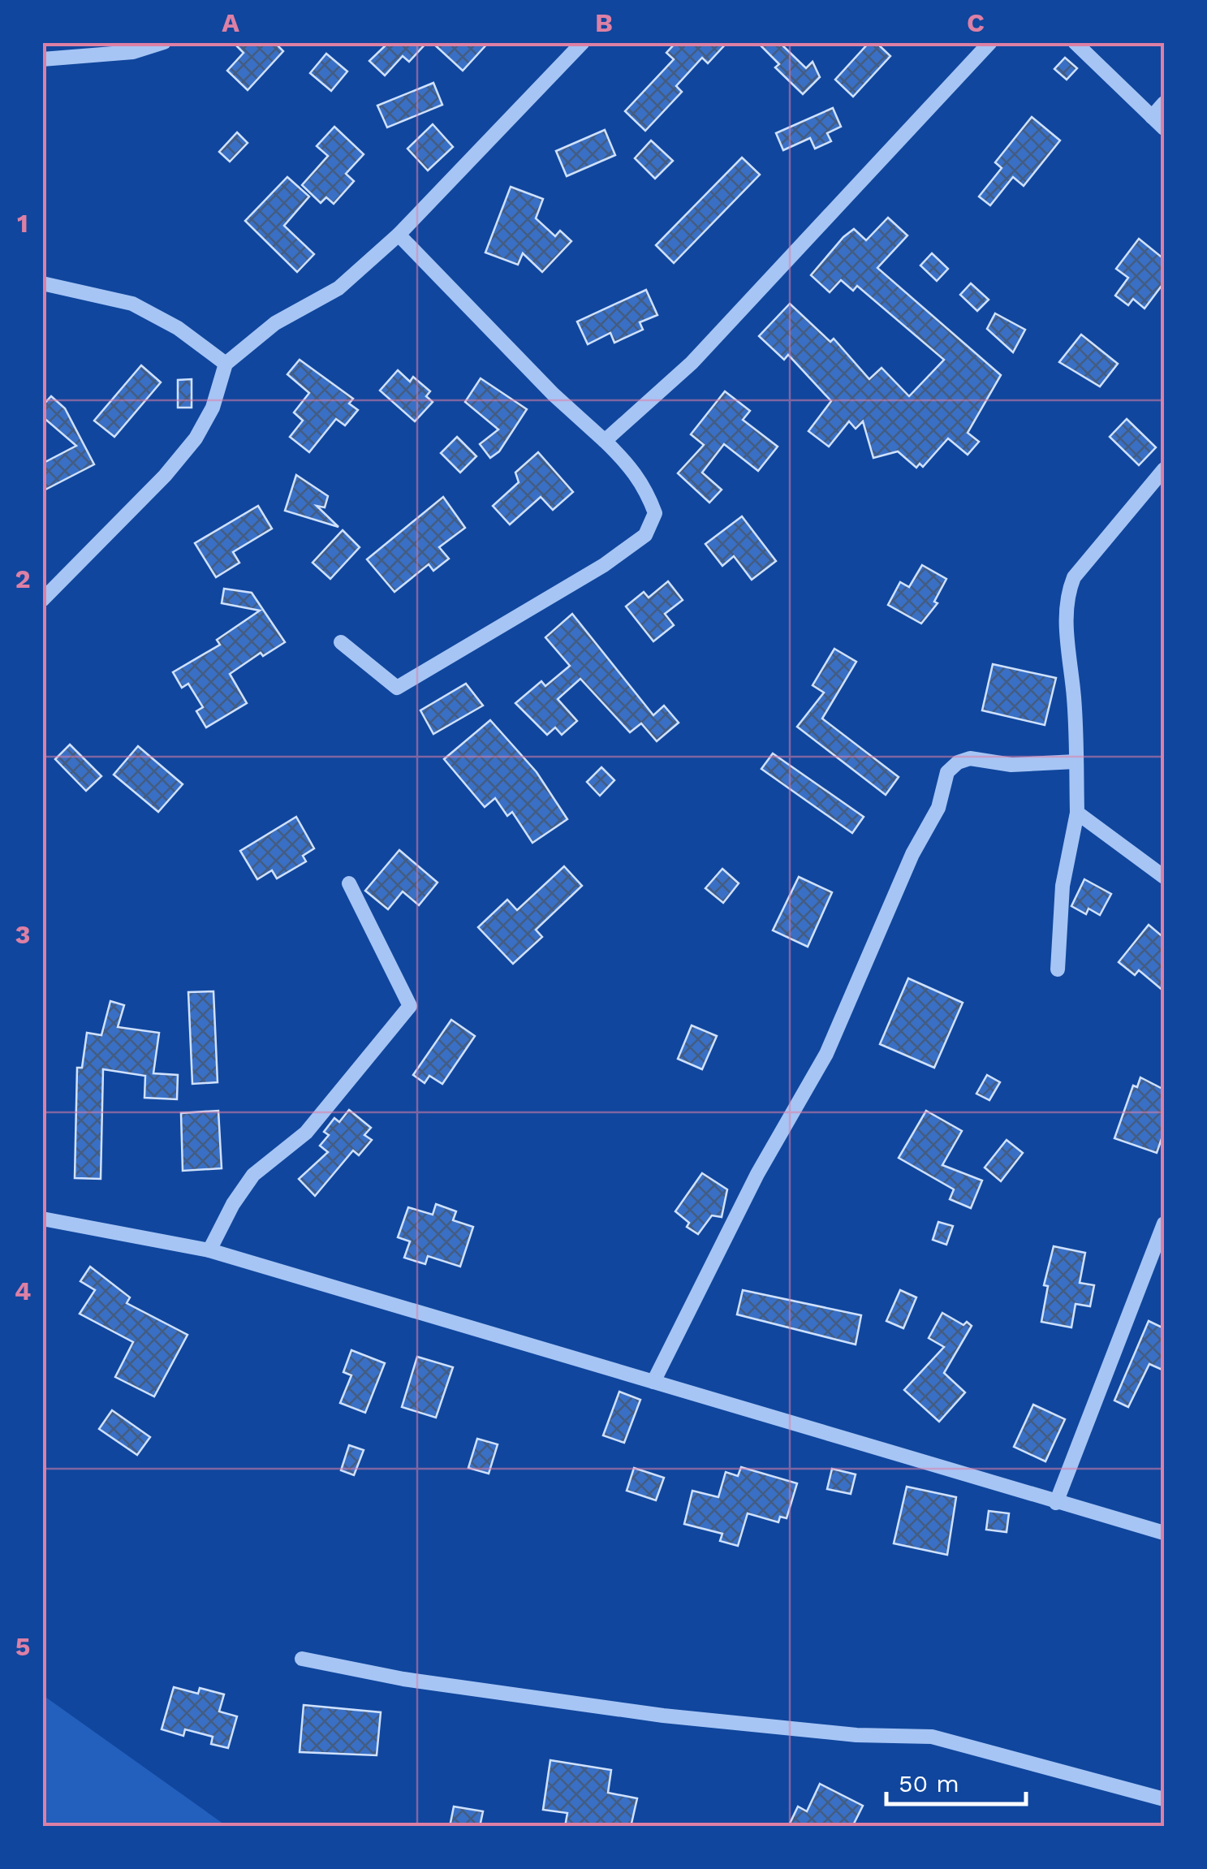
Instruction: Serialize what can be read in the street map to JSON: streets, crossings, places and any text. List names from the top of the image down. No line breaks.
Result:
{"scale_bar":"50 m","grid":{"columns":["A","B","C"],"rows":["1","2","3","4","5"]}}
